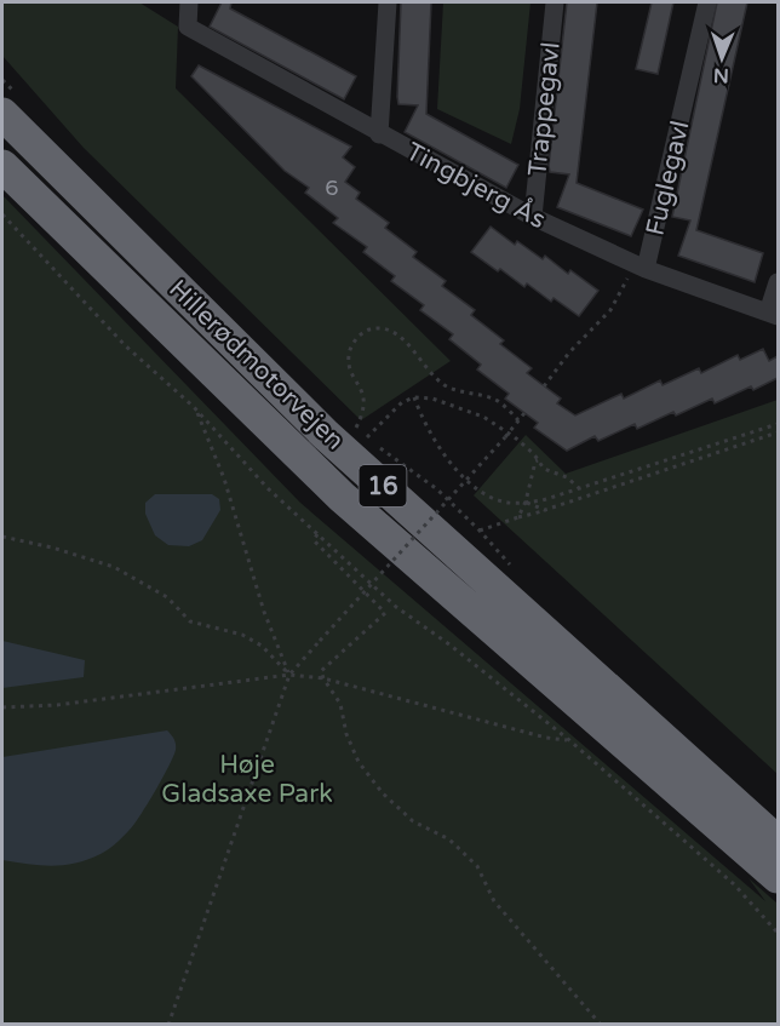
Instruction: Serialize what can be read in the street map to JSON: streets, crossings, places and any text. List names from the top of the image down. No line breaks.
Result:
{"streets":{"highway":["Hillerødmotorvejen","16"],"street":["Trappegavl","Fuglegavl","Tingbjerg Ås"]},"crossings":[["Trappegavl","Tingbjerg Ås"],["Fuglegavl","Tingbjerg Ås"]],"parks":["Høje Gladsaxe Park"],"house_numbers":["6"],"north":"bottom"}
